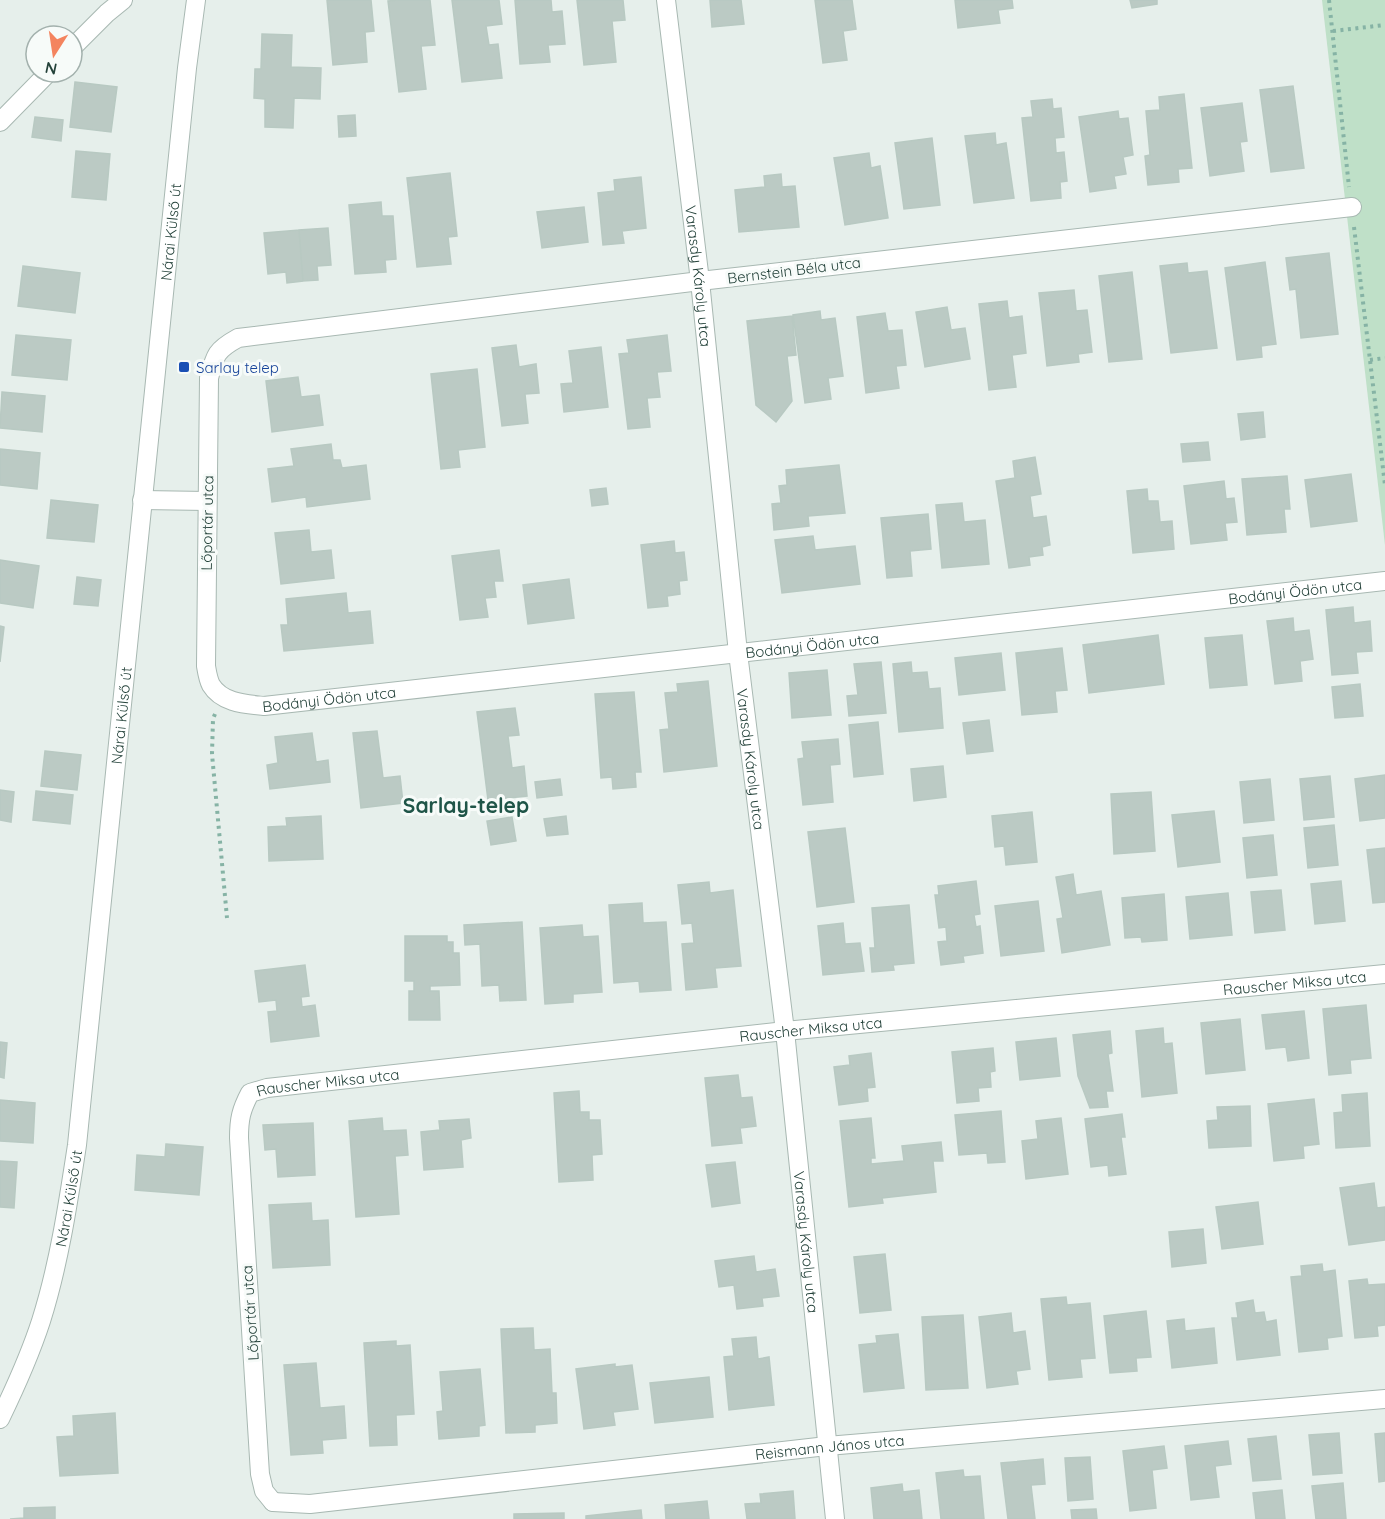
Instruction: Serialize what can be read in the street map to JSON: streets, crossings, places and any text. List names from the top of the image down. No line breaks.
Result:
{"streets":{"street":["Nárai Külső út","Bernstein Béla utca","Varasdy Károly utca","Lőportár utca","Bodányi Ödön utca","Rauscher Miksa utca","Reismann János utca"]},"crossings":[["Bernstein Béla utca","Varasdy Károly utca"],["Bernstein Béla utca","Lőportár utca"],["Varasdy Károly utca","Bodányi Ödön utca"],["Varasdy Károly utca","Rauscher Miksa utca"],["Varasdy Károly utca","Reismann János utca"],["Lőportár utca","Bodányi Ödön utca"],["Lőportár utca","Rauscher Miksa utca"],["Lőportár utca","Reismann János utca"]],"districts":["Sarlay-telep"],"places":{"transit":["Sarlay telep"]},"north":"bottom"}
